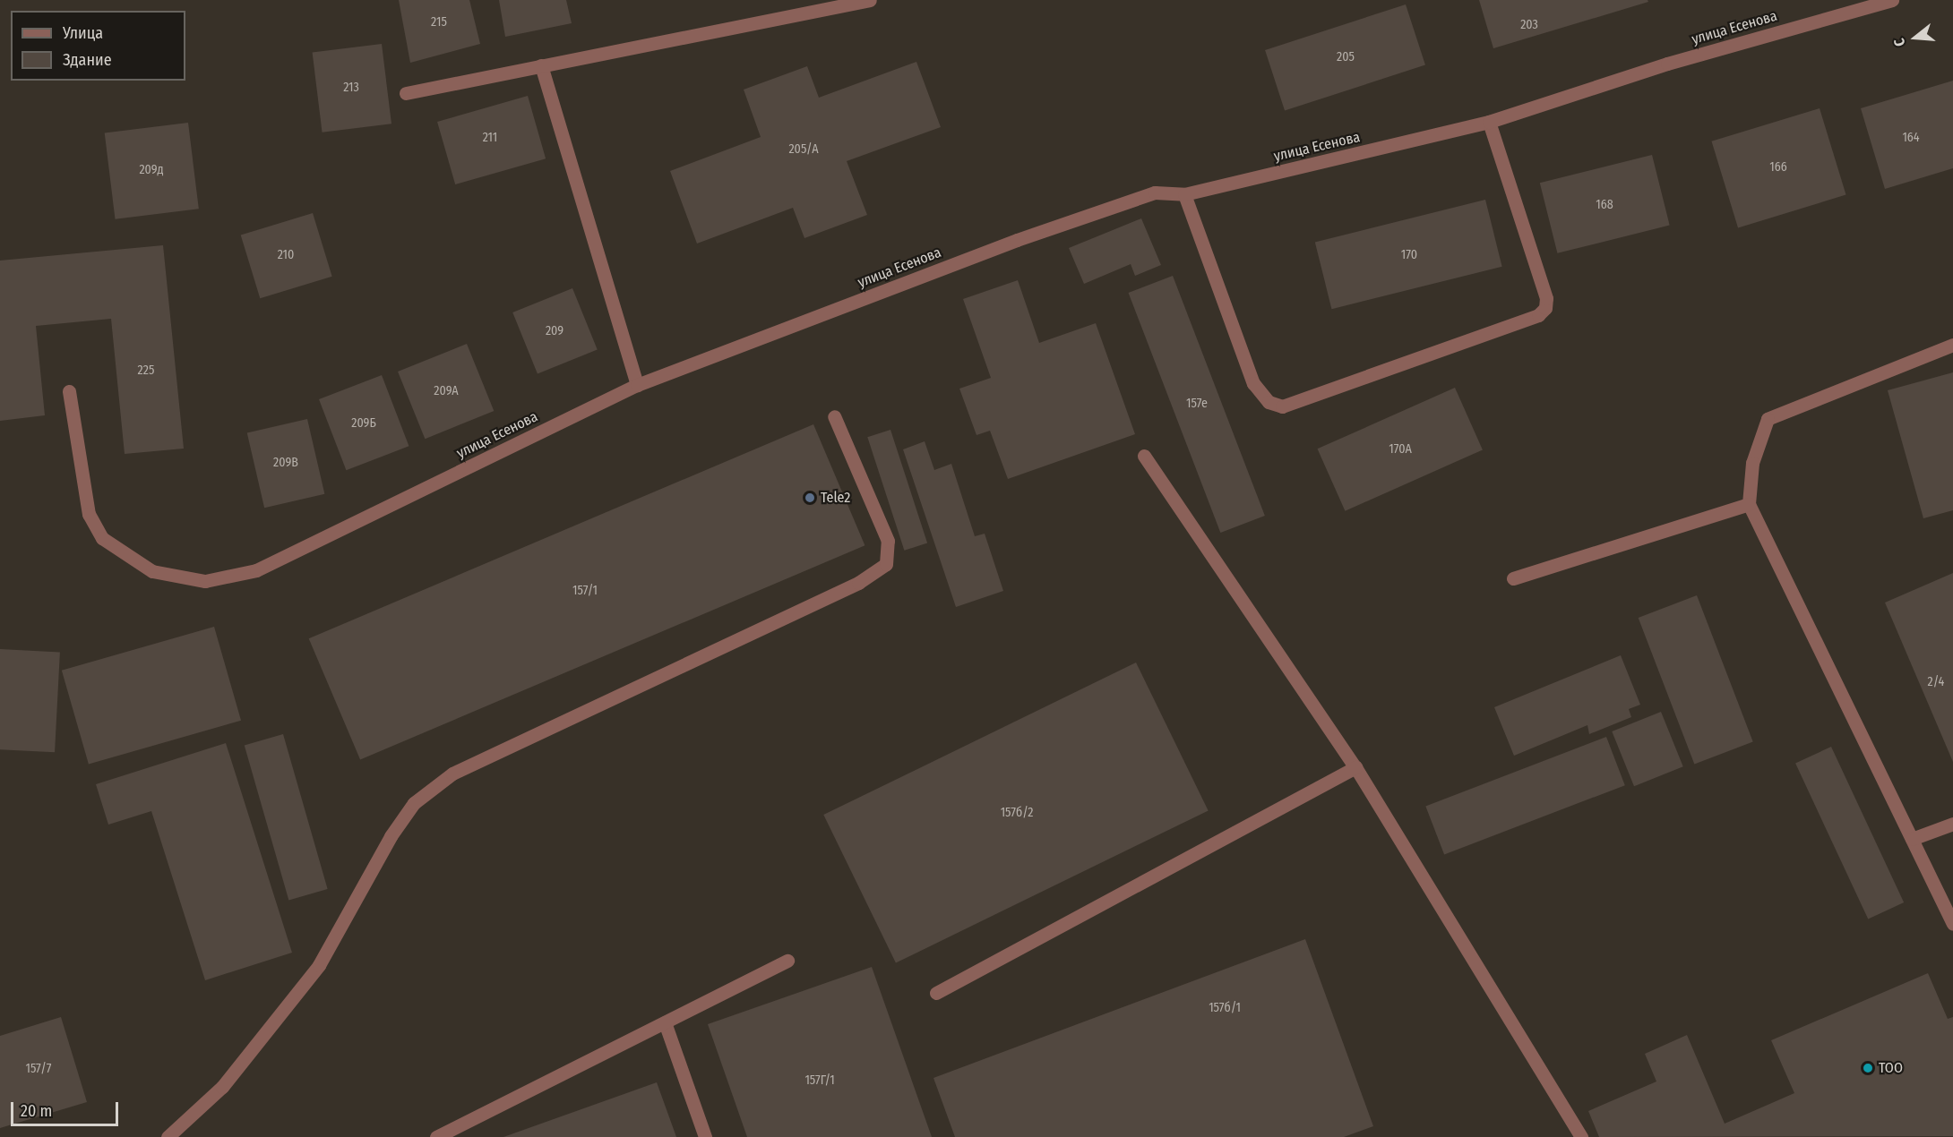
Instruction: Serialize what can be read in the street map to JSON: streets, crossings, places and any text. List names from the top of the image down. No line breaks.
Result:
{"streets":{"street":["улица Есенова"]},"places":["Tele2","ТОО"],"house_numbers":["215","203","205","213","211","164","205/А","166","209д","168","210","170","209","225","209А","157е","209Б","170А","209В","157/1","2/4","157б/2","157б/1","157/7","157Г/1"],"legend":["Улица","Здание"],"scale_bar":"20 m","north":"left"}
